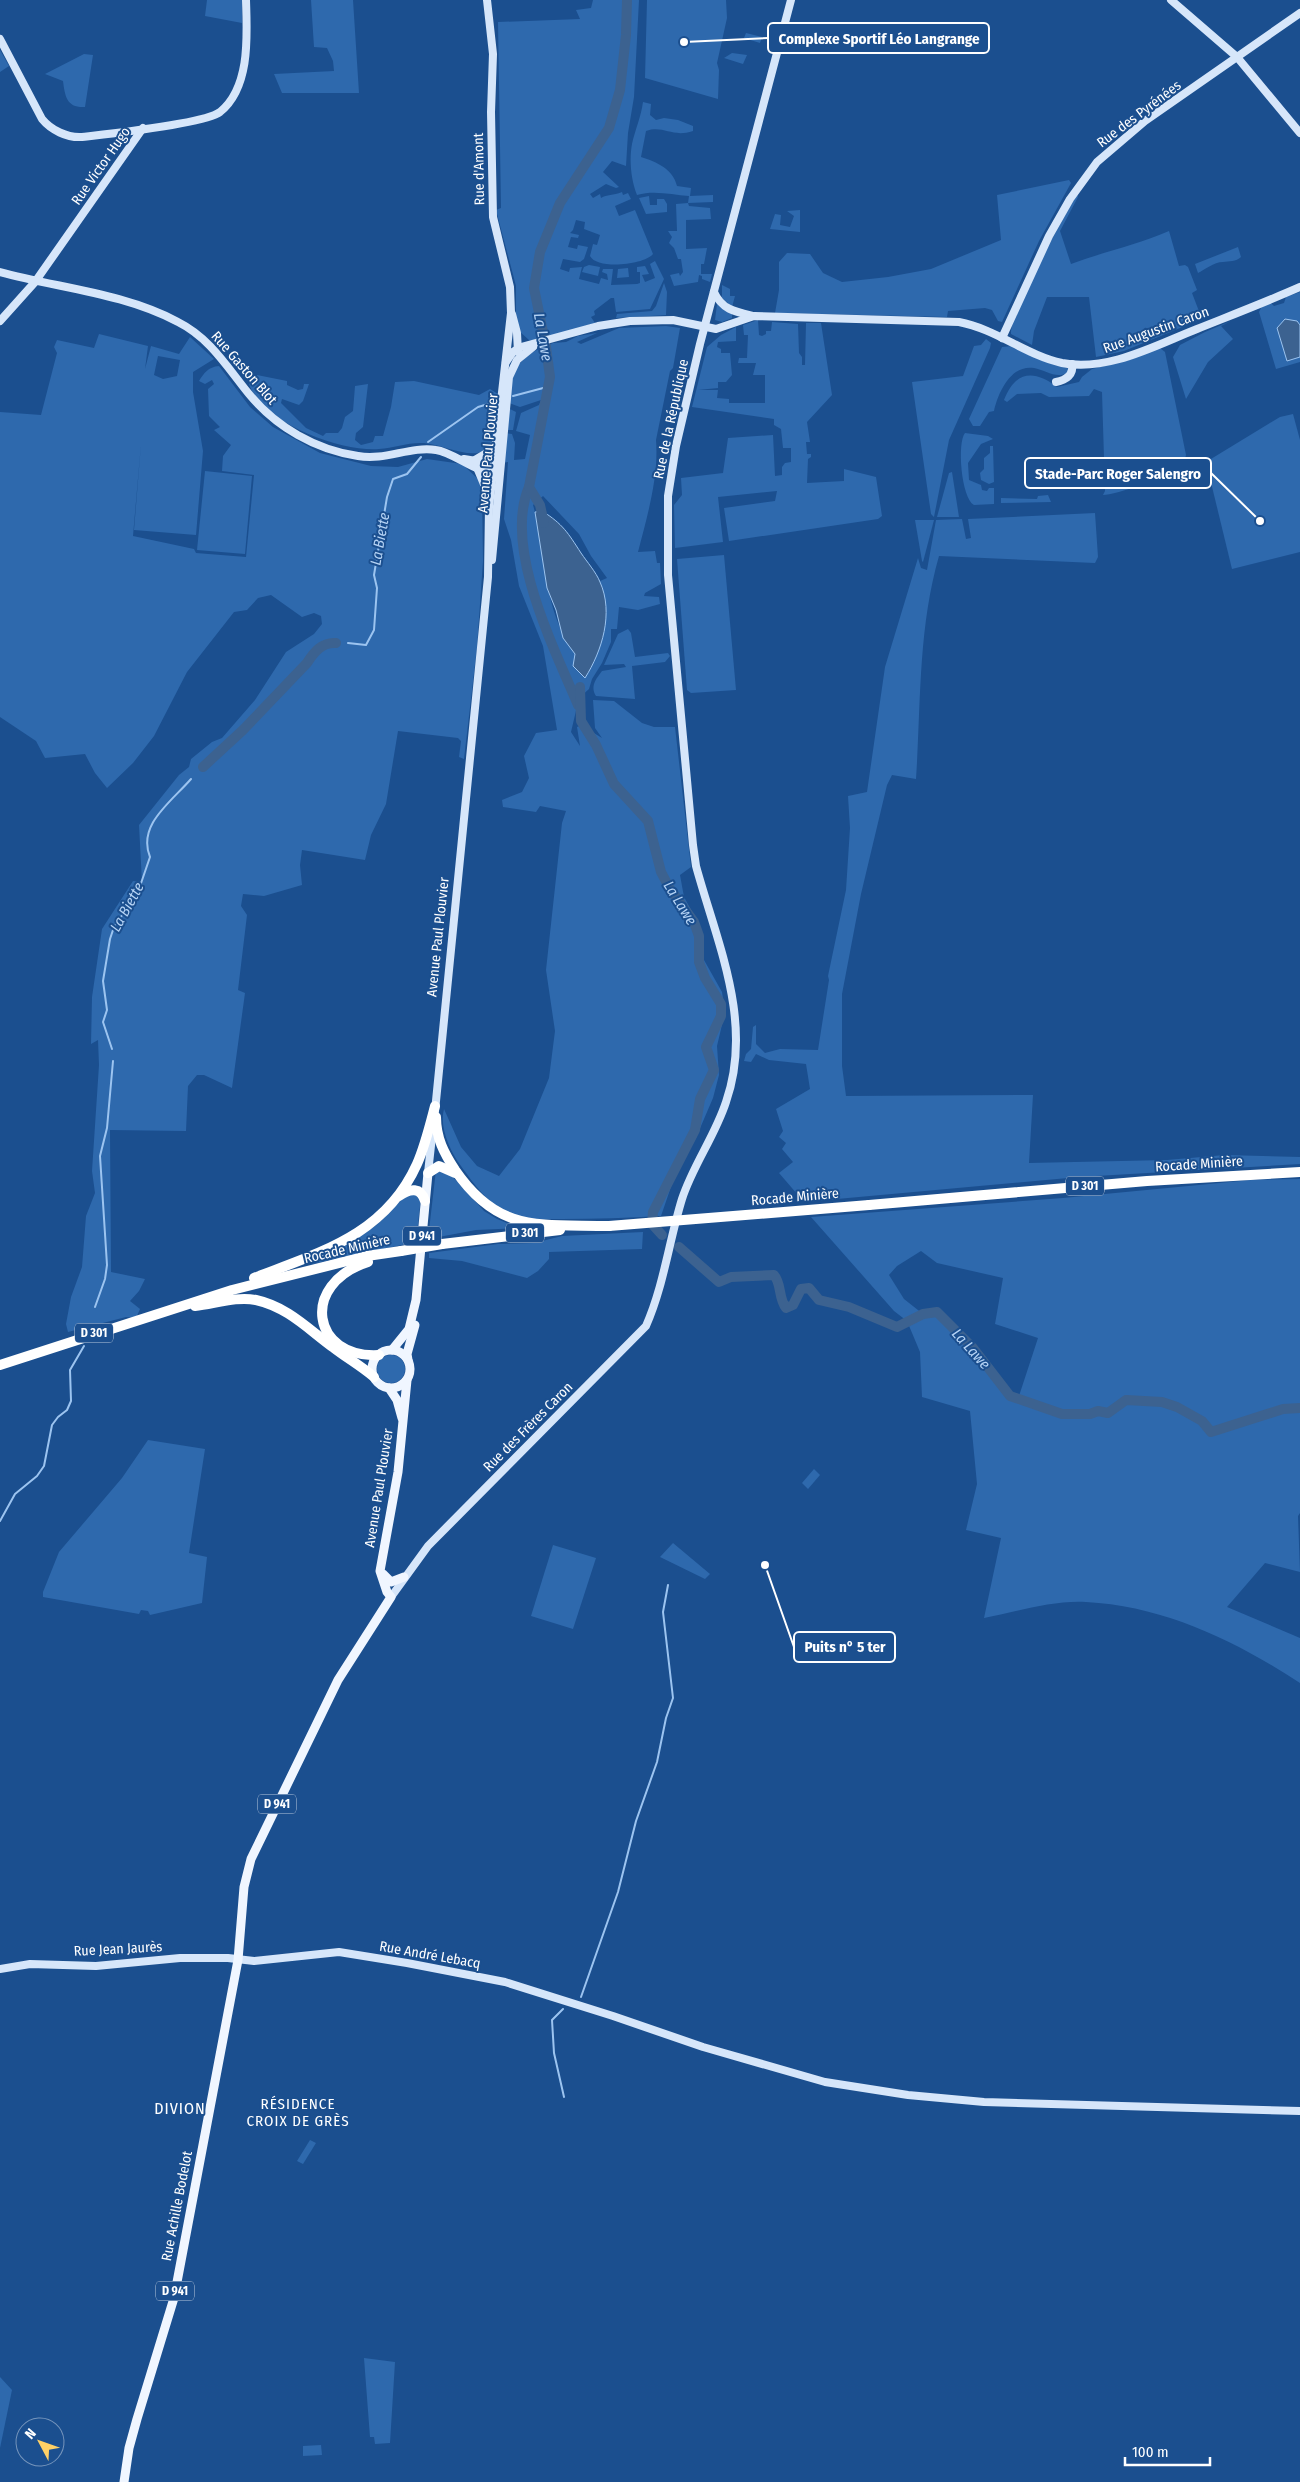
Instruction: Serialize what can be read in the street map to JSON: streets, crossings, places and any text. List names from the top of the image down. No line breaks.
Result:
{"streets":{"highway":["Rocade Minière","D 301"],"main road":["Rue des Pyrénées","Rue Victor Hugo","Rue d'Amont","Rue Augustin Caron","Rue Gaston Blot","Rue de la République","Avenue Paul Plouvier","D 941","Rue des Frères Caron","Rue Jean Jaurès","Rue André Lebacq","Rue Achille Bodelot"]},"crossings":[["Rue des Pyrénées","Rue Augustin Caron"],["Rue Victor Hugo","Rue Gaston Blot"],["Rue d'Amont","Avenue Paul Plouvier"],["Rue Augustin Caron","Rue de la République"],["Rue Gaston Blot","Avenue Paul Plouvier"],["Rue de la République","Rue des Frères Caron"],["Avenue Paul Plouvier","Rue des Frères Caron"],["Rue des Frères Caron","Rue Jean Jaurès"],["Rue des Frères Caron","Rue André Lebacq"],["Rue des Frères Caron","Rue Achille Bodelot"],["Rue Jean Jaurès","Rue André Lebacq"],["Rue Jean Jaurès","Rue Achille Bodelot"],["Rue André Lebacq","Rue Achille Bodelot"]],"districts":["RÉSIDENCE CROIX DE GRÈS","DIVION"],"water":["La Lawe","La Biette"],"places":["Complexe Sportif Léo Langrange","Stade-Parc Roger Salengro","Puits n° 5 ter"],"scale_bar":"100 m","north":"top left"}
